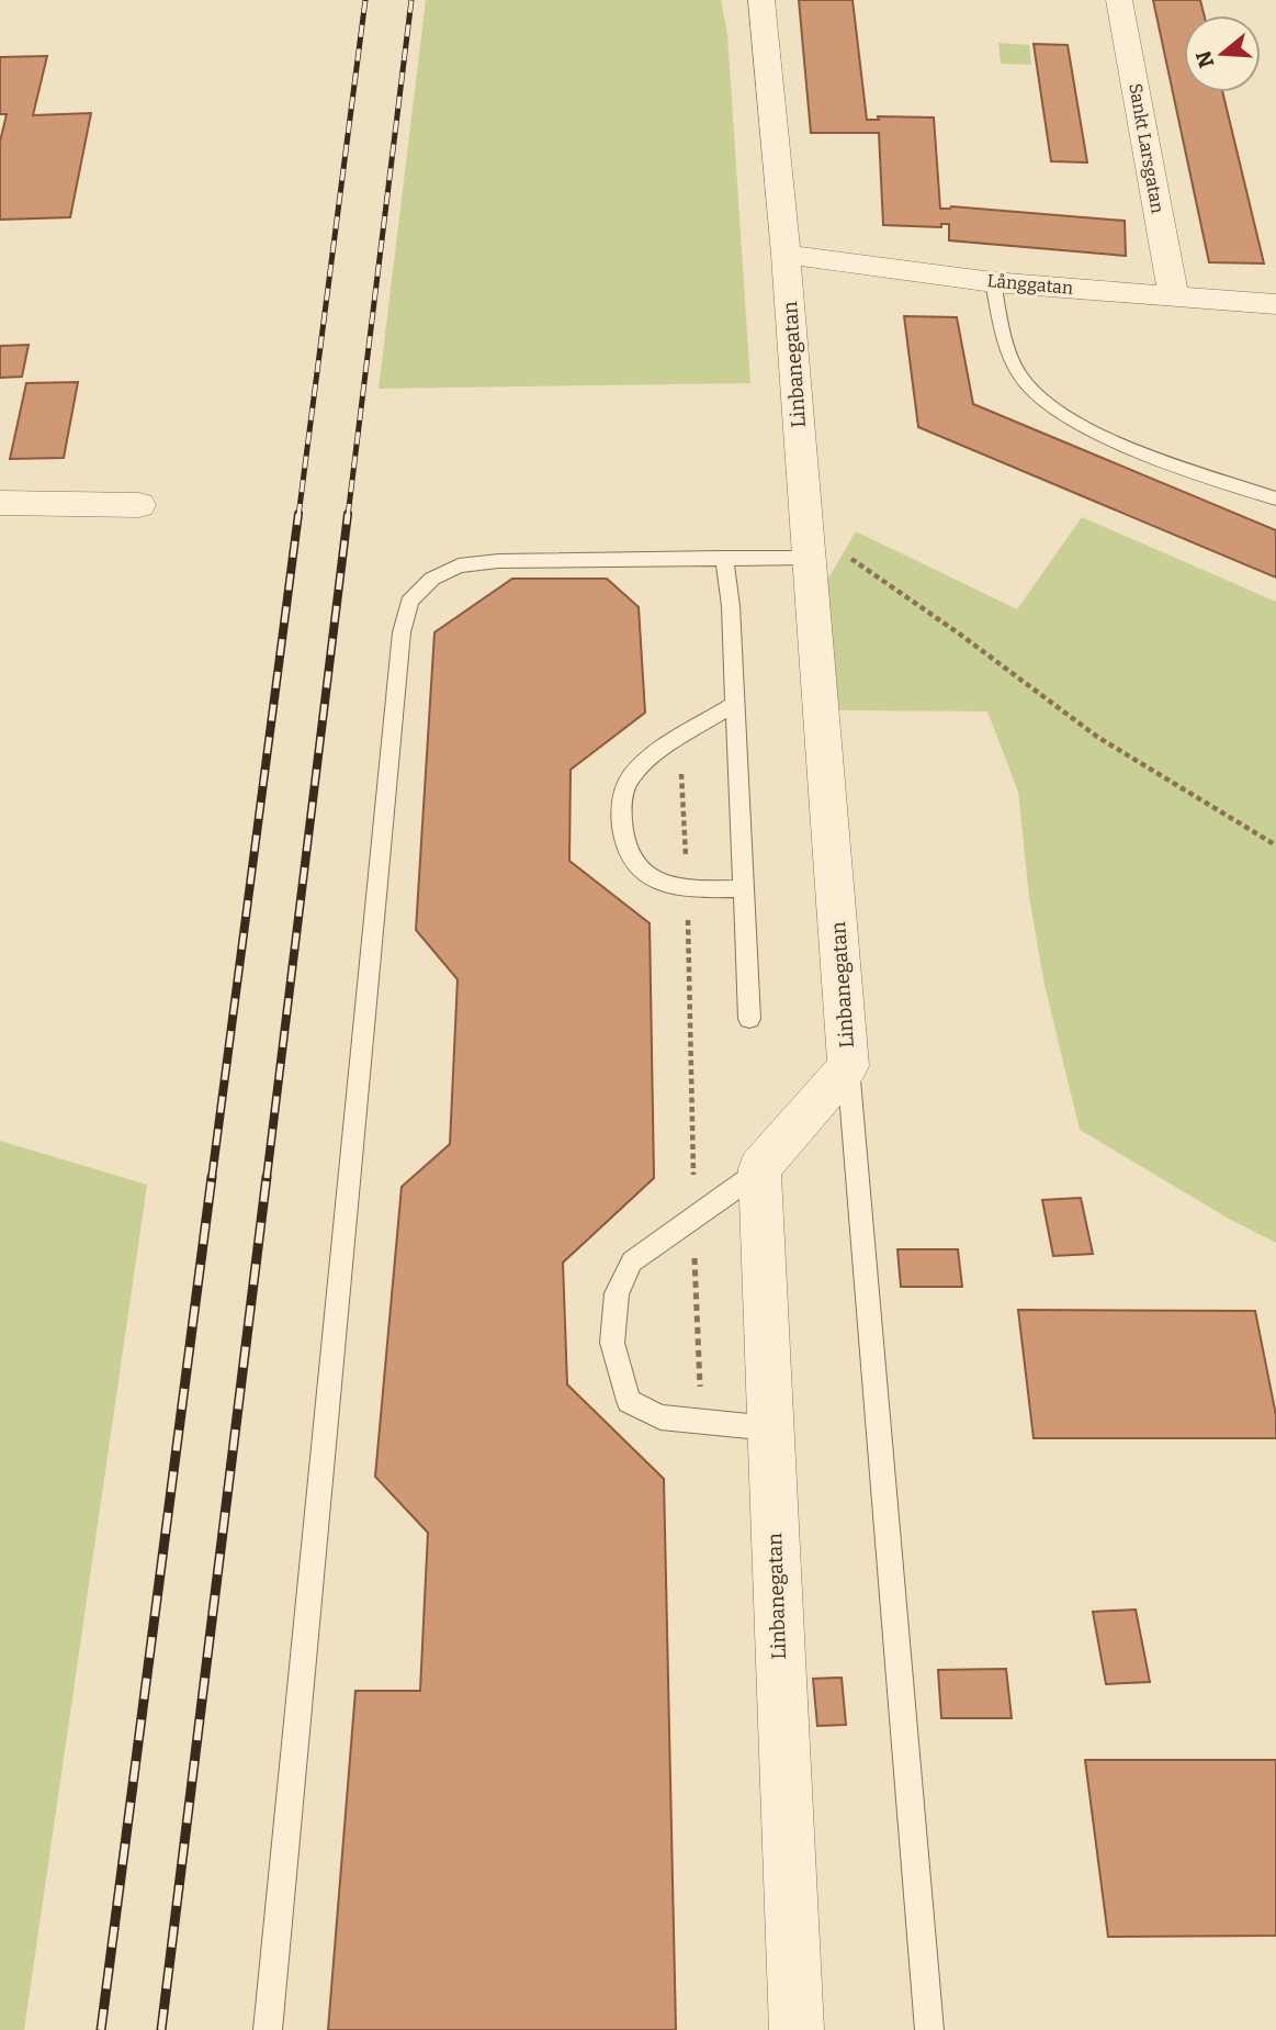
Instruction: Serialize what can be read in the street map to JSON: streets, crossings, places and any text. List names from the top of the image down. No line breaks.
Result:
{"streets":{"street":["Sankt Larsgatan","Långgatan","Linbanegatan"]},"crossings":[["Sankt Larsgatan","Långgatan"],["Långgatan","Linbanegatan"]],"north":"left"}
